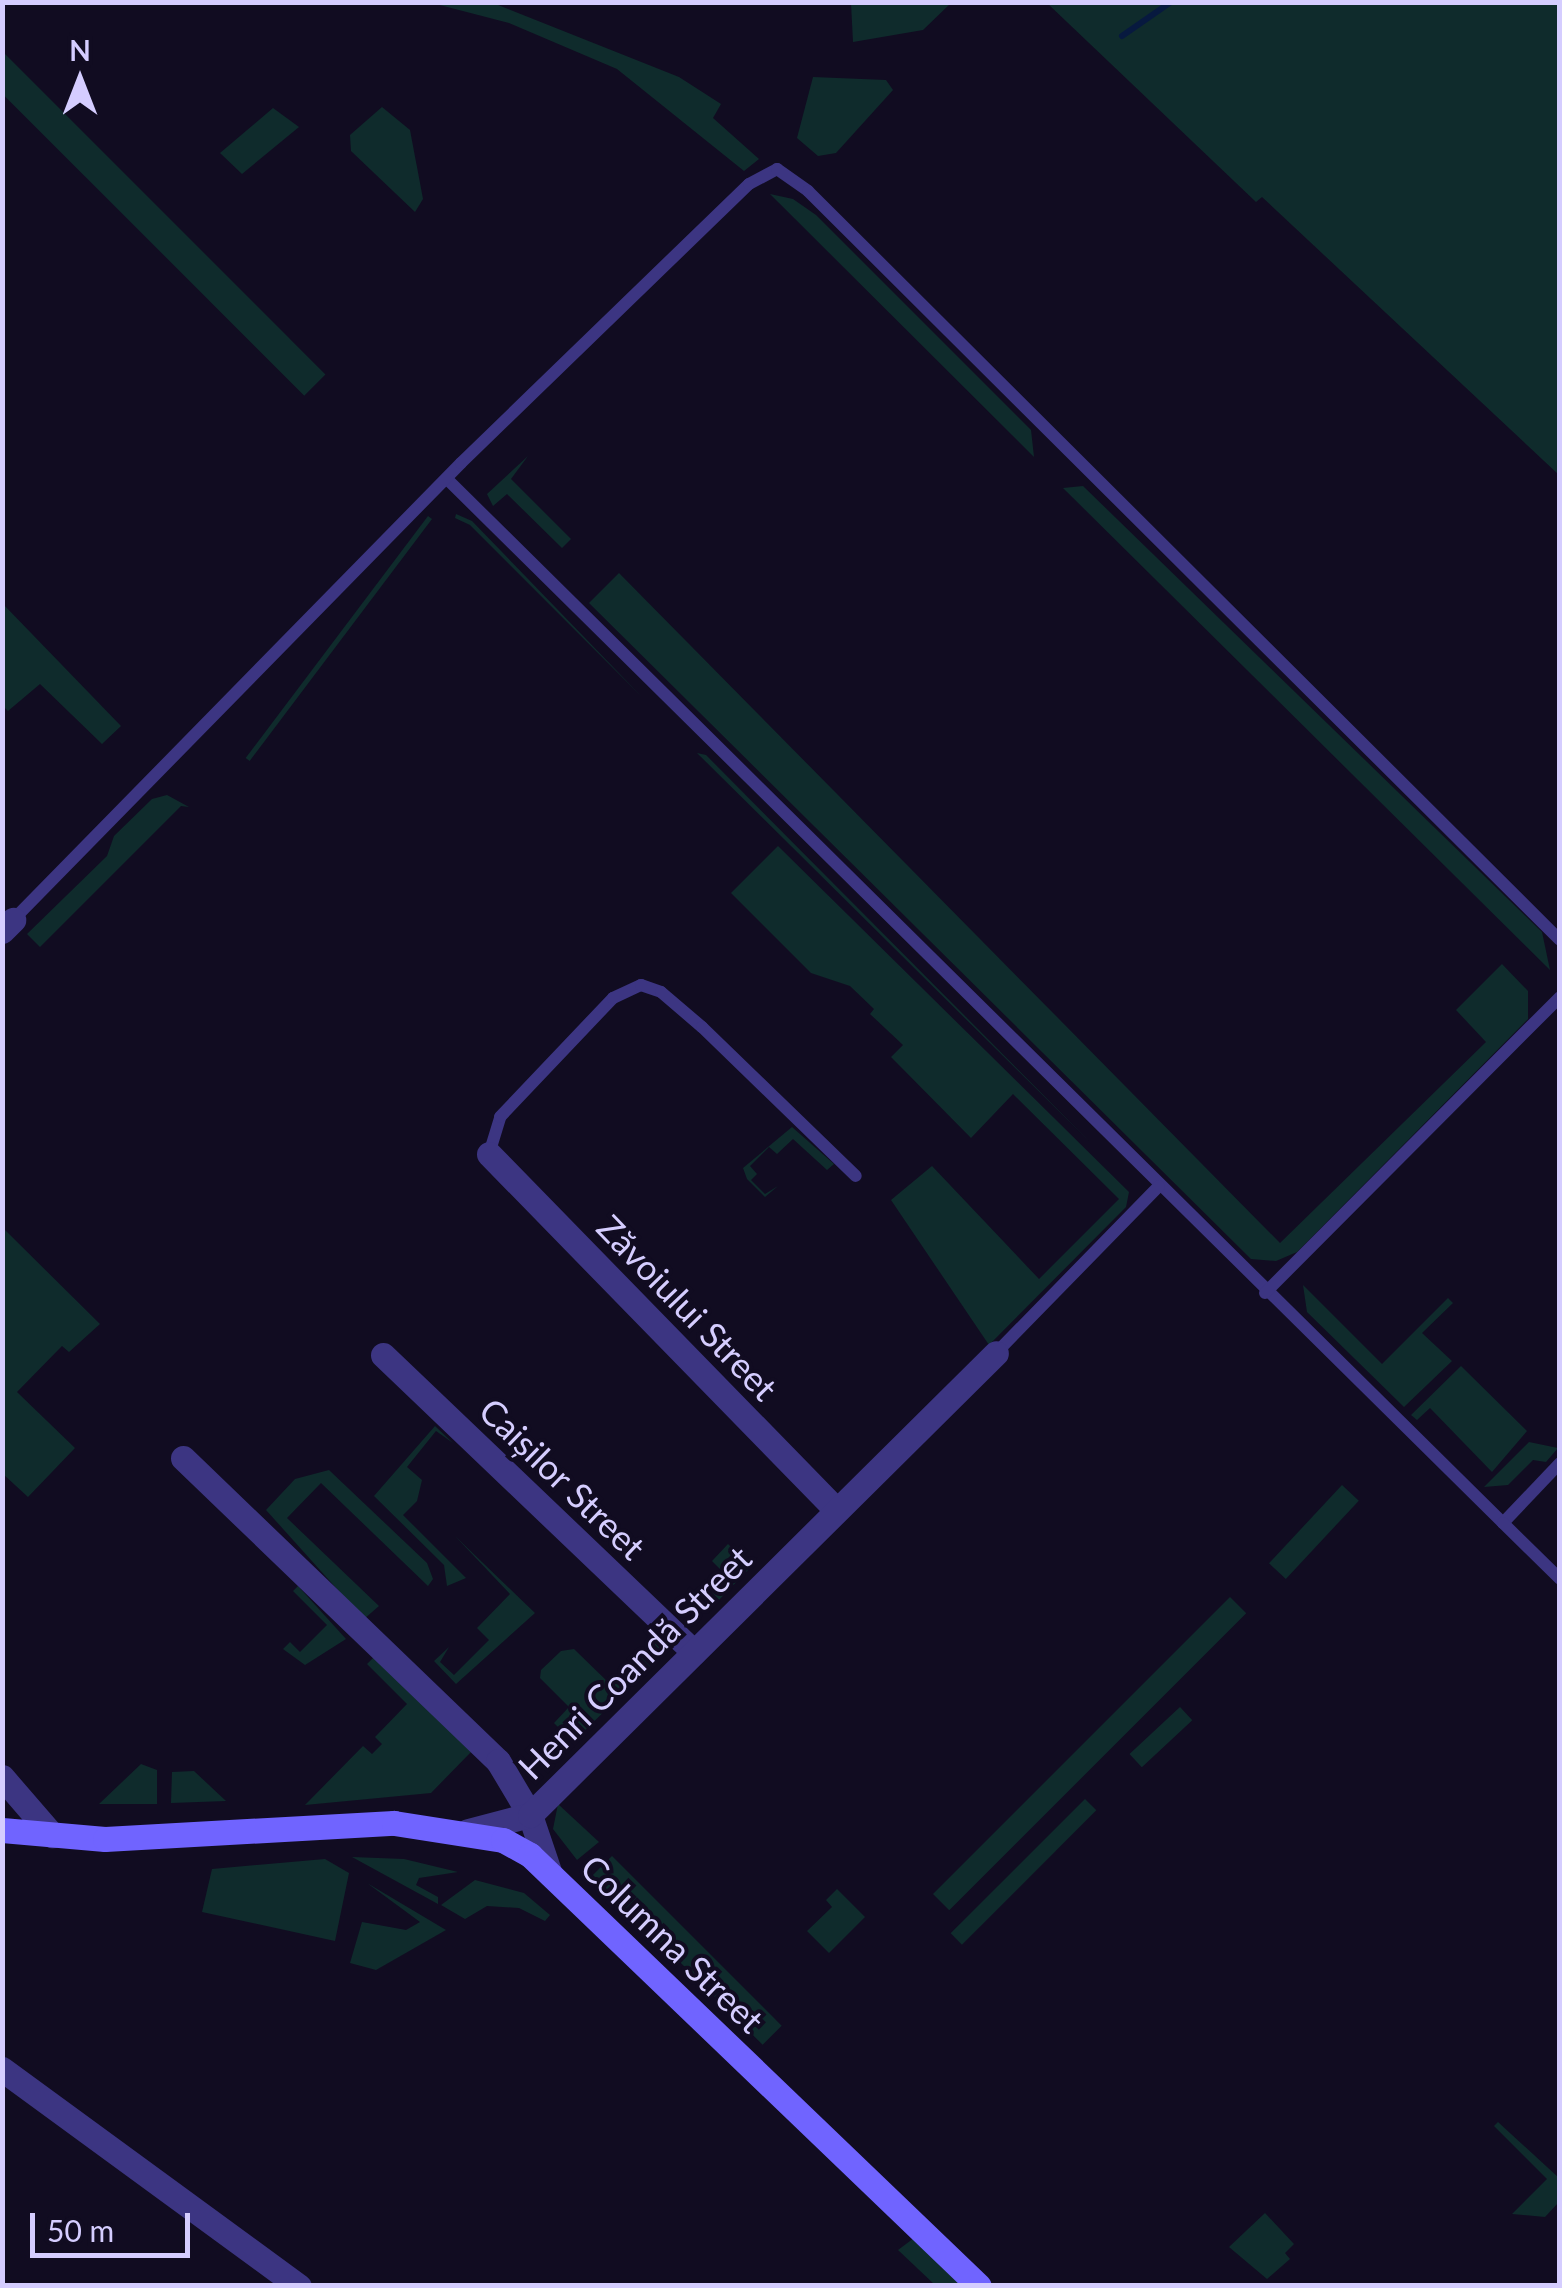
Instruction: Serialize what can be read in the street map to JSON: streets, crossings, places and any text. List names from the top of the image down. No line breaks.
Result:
{"streets":{"main road":["Henri Coandă Street","Columna Street"],"street":["Zăvoiului Street","Caișilor Street"]},"crossings":[["Zăvoiului Street","Henri Coandă Street"],["Caișilor Street","Henri Coandă Street"],["Henri Coandă Street","Columna Street"]],"scale_bar":"50 m","north":"top"}
